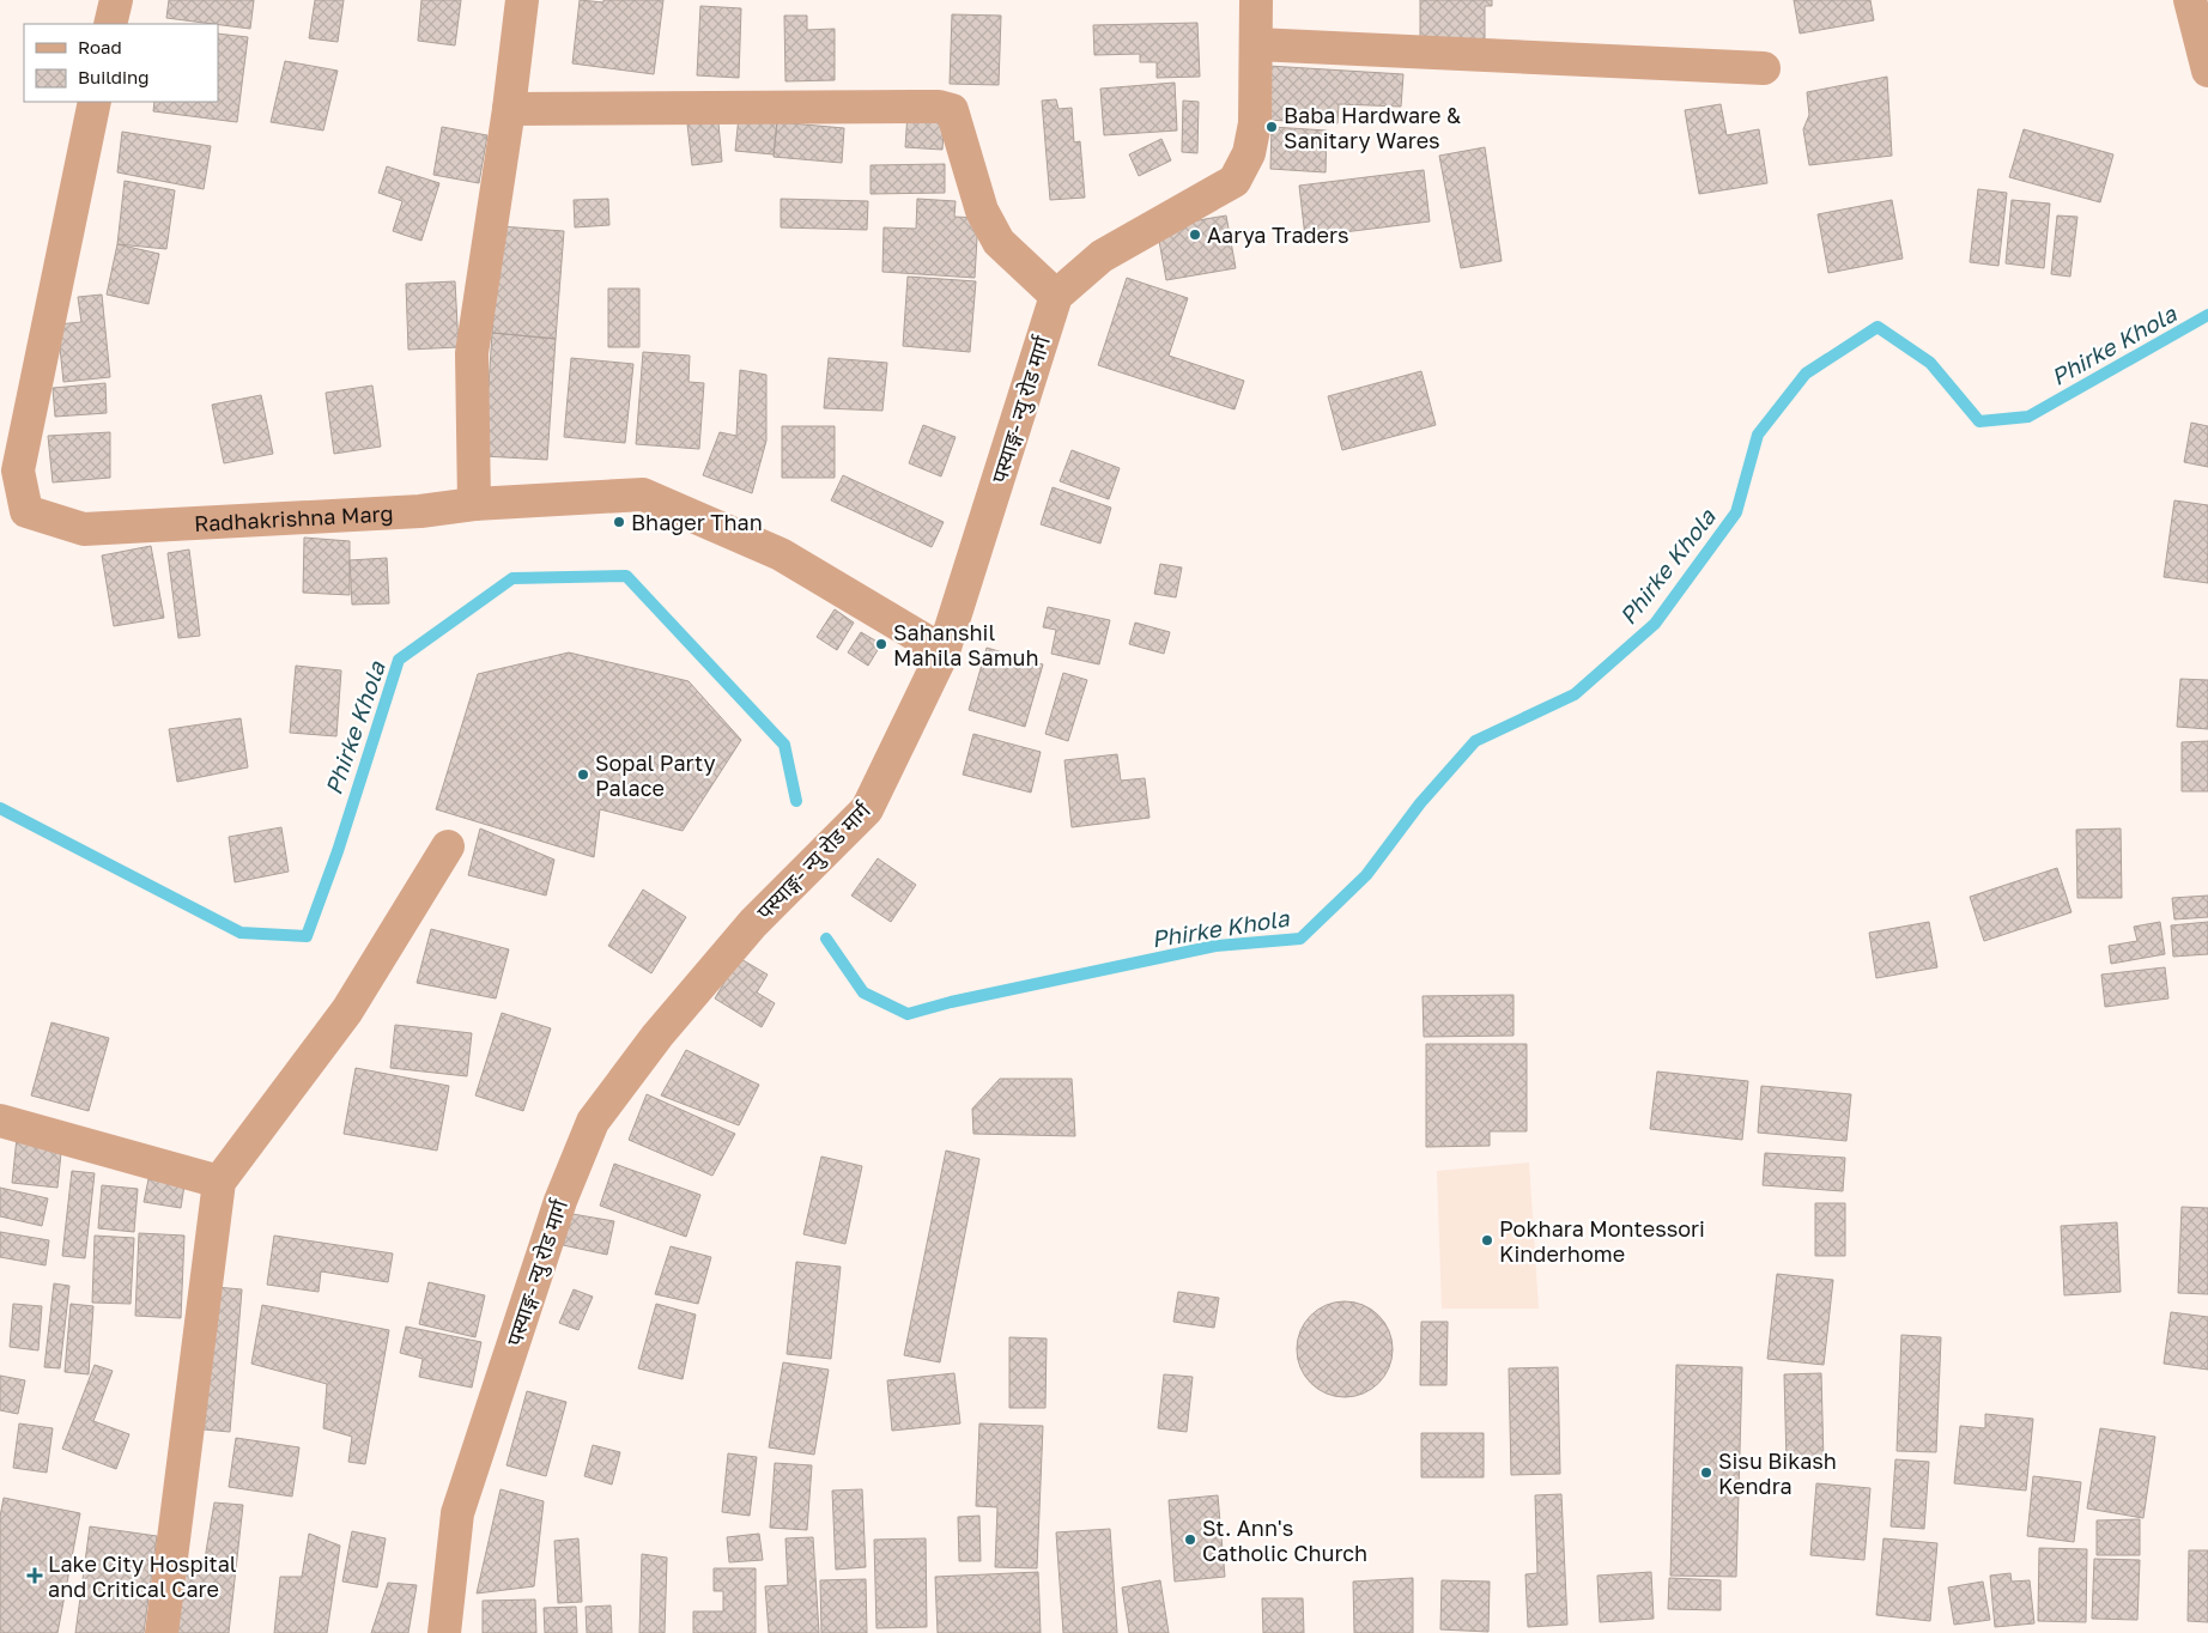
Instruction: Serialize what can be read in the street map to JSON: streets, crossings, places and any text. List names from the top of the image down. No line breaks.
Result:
{"streets":{"street":["पस्याङ्ग- न्यु रोड मार्ग","Radhakrishna Marg"]},"crossings":[["पस्याङ्ग- न्यु रोड मार्ग","Radhakrishna Marg"]],"water":["Phirke Khola"],"places":{"other":["Baba Hardware & Sanitary Wares","Aarya Traders","Bhager Than","Sahanshil Mahila Samuh","Sopal Party Palace","Pokhara Montessori Kinderhome","Sisu Bikash Kendra","St. Ann's Catholic Church"],"health":["Lake City Hospital and Critical Care"]},"legend":["Road","Building"]}
